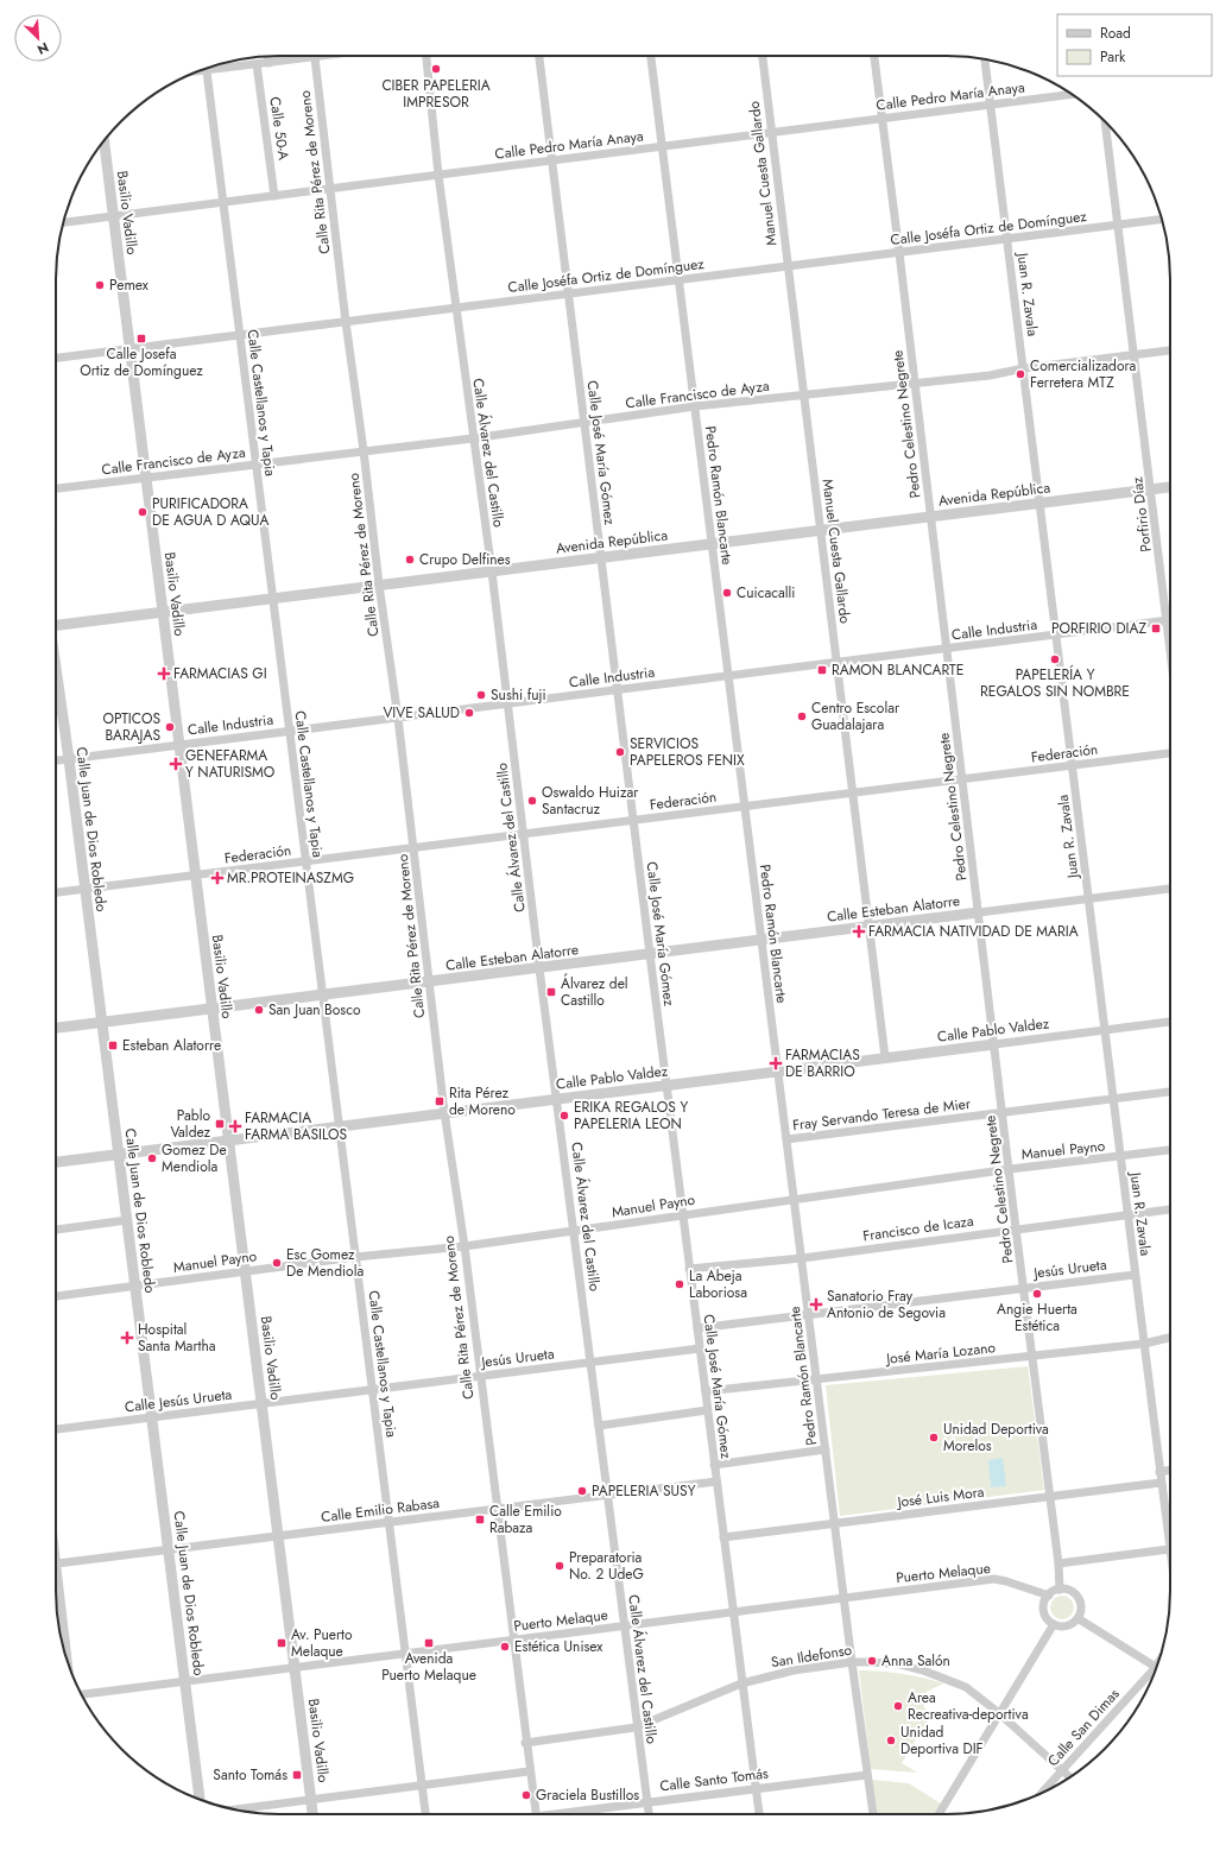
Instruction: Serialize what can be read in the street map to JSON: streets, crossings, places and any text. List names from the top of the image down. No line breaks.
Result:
{"streets":{"street":["Calle Pedro María Anaya","Calle 50-A","Calle Rita Pérez de Moreno","Manuel Cuesta Gallardo","Basilio Vadillo","Calle Joséfa Ortiz de Domínguez","Juan R. Zavala","Calle Francisco de Ayza","Calle Castellanos y Tapia","Pedro Celestino Negrete","Calle Álvarez del Castillo","Calle José María Gómez","Avenida República","Pedro Ramón Blancarte","Porfirio Díaz","Calle Industria","Federación","Calle Juan de Dios Robledo","Calle Esteban Alatorre","Calle Pablo Valdez","Fray Servando Teresa de Mier","Manuel Payno","Francisco de Icaza","Jesús Urueta","José María Lozano","Calle Jesús Urueta","José Luis Mora","Calle Emilio Rabasa","Puerto Melaque","San Ildefonso","Calle San Dimas","Calle Santo Tomás"]},"crossings":[["Calle Pedro María Anaya","Calle 50-A"],["Calle Pedro María Anaya","Calle Rita Pérez de Moreno"],["Calle Pedro María Anaya","Manuel Cuesta Gallardo"],["Calle Pedro María Anaya","Basilio Vadillo"],["Calle Pedro María Anaya","Juan R. Zavala"],["Calle Pedro María Anaya","Calle Castellanos y Tapia"],["Calle Pedro María Anaya","Pedro Celestino Negrete"],["Calle Pedro María Anaya","Calle Álvarez del Castillo"],["Calle Pedro María Anaya","Calle José María Gómez"],["Calle Pedro María Anaya","Pedro Ramón Blancarte"],["Calle Rita Pérez de Moreno","Calle Joséfa Ortiz de Domínguez"],["Calle Rita Pérez de Moreno","Calle Francisco de Ayza"],["Calle Rita Pérez de Moreno","Avenida República"],["Calle Rita Pérez de Moreno","Calle Industria"],["Calle Rita Pérez de Moreno","Federación"],["Calle Rita Pérez de Moreno","Calle Esteban Alatorre"],["Calle Rita Pérez de Moreno","Calle Pablo Valdez"],["Calle Rita Pérez de Moreno","Manuel Payno"],["Calle Rita Pérez de Moreno","Jesús Urueta"],["Calle Rita Pérez de Moreno","Calle Emilio Rabasa"],["Calle Rita Pérez de Moreno","Puerto Melaque"],["Calle Rita Pérez de Moreno","San Ildefonso"],["Manuel Cuesta Gallardo","Calle Joséfa Ortiz de Domínguez"],["Manuel Cuesta Gallardo","Calle Francisco de Ayza"],["Manuel Cuesta Gallardo","Avenida República"],["Manuel Cuesta Gallardo","Calle Industria"],["Manuel Cuesta Gallardo","Federación"],["Manuel Cuesta Gallardo","Calle Esteban Alatorre"],["Manuel Cuesta Gallardo","Calle Pablo Valdez"],["Basilio Vadillo","Calle Joséfa Ortiz de Domínguez"],["Basilio Vadillo","Calle Francisco de Ayza"],["Basilio Vadillo","Avenida República"],["Basilio Vadillo","Calle Industria"],["Basilio Vadillo","Federación"],["Basilio Vadillo","Calle Esteban Alatorre"],["Basilio Vadillo","Calle Pablo Valdez"],["Basilio Vadillo","Manuel Payno"],["Basilio Vadillo","Calle Jesús Urueta"],["Basilio Vadillo","Calle Emilio Rabasa"],["Basilio Vadillo","Puerto Melaque"],["Calle Joséfa Ortiz de Domínguez","Juan R. Zavala"],["Calle Joséfa Ortiz de Domínguez","Calle Castellanos y Tapia"],["Calle Joséfa Ortiz de Domínguez","Pedro Celestino Negrete"],["Calle Joséfa Ortiz de Domínguez","Calle Álvarez del Castillo"],["Calle Joséfa Ortiz de Domínguez","Calle José María Gómez"],["Calle Joséfa Ortiz de Domínguez","Pedro Ramón Blancarte"],["Calle Joséfa Ortiz de Domínguez","Porfirio Díaz"],["Juan R. Zavala","Calle Francisco de Ayza"],["Juan R. Zavala","Avenida República"],["Juan R. Zavala","Calle Industria"],["Juan R. Zavala","Federación"],["Juan R. Zavala","Calle Pablo Valdez"],["Juan R. Zavala","Fray Servando Teresa de Mier"],["Juan R. Zavala","Manuel Payno"],["Juan R. Zavala","Francisco de Icaza"],["Juan R. Zavala","Jesús Urueta"],["Juan R. Zavala","José María Lozano"],["Juan R. Zavala","José Luis Mora"],["Calle Francisco de Ayza","Calle Castellanos y Tapia"],["Calle Francisco de Ayza","Pedro Celestino Negrete"],["Calle Francisco de Ayza","Calle Álvarez del Castillo"],["Calle Francisco de Ayza","Calle José María Gómez"],["Calle Francisco de Ayza","Pedro Ramón Blancarte"],["Calle Francisco de Ayza","Porfirio Díaz"],["Calle Castellanos y Tapia","Avenida República"],["Calle Castellanos y Tapia","Calle Industria"],["Calle Castellanos y Tapia","Federación"],["Calle Castellanos y Tapia","Calle Esteban Alatorre"],["Calle Castellanos y Tapia","Calle Pablo Valdez"],["Calle Castellanos y Tapia","Manuel Payno"],["Calle Castellanos y Tapia","Jesús Urueta"],["Calle Castellanos y Tapia","Calle Emilio Rabasa"],["Calle Castellanos y Tapia","Puerto Melaque"],["Pedro Celestino Negrete","Avenida República"],["Pedro Celestino Negrete","Calle Industria"],["Pedro Celestino Negrete","Federación"],["Pedro Celestino Negrete","Calle Esteban Alatorre"],["Pedro Celestino Negrete","Calle Pablo Valdez"],["Pedro Celestino Negrete","Fray Servando Teresa de Mier"],["Pedro Celestino Negrete","Manuel Payno"],["Pedro Celestino Negrete","Francisco de Icaza"],["Pedro Celestino Negrete","Jesús Urueta"],["Pedro Celestino Negrete","José María Lozano"],["Pedro Celestino Negrete","José Luis Mora"],["Pedro Celestino Negrete","Puerto Melaque"],["Calle Álvarez del Castillo","Avenida República"],["Calle Álvarez del Castillo","Calle Industria"],["Calle Álvarez del Castillo","Federación"],["Calle Álvarez del Castillo","Calle Esteban Alatorre"],["Calle Álvarez del Castillo","Calle Pablo Valdez"],["Calle Álvarez del Castillo","Manuel Payno"],["Calle Álvarez del Castillo","Jesús Urueta"],["Calle Álvarez del Castillo","Calle Emilio Rabasa"],["Calle Álvarez del Castillo","Puerto Melaque"],["Calle Álvarez del Castillo","San Ildefonso"],["Calle Álvarez del Castillo","Calle Santo Tomás"],["Calle José María Gómez","Avenida República"],["Calle José María Gómez","Calle Industria"],["Calle José María Gómez","Federación"],["Calle José María Gómez","Calle Esteban Alatorre"],["Calle José María Gómez","Calle Pablo Valdez"],["Calle José María Gómez","Manuel Payno"],["Calle José María Gómez","Francisco de Icaza"],["Calle José María Gómez","Jesús Urueta"],["Calle José María Gómez","José María Lozano"],["Calle José María Gómez","José Luis Mora"],["Calle José María Gómez","Calle Emilio Rabasa"],["Calle José María Gómez","Puerto Melaque"],["Calle José María Gómez","San Ildefonso"],["Calle José María Gómez","Calle Santo Tomás"],["Avenida República","Pedro Ramón Blancarte"],["Avenida República","Porfirio Díaz"],["Pedro Ramón Blancarte","Calle Industria"],["Pedro Ramón Blancarte","Federación"],["Pedro Ramón Blancarte","Calle Esteban Alatorre"],["Pedro Ramón Blancarte","Calle Pablo Valdez"],["Pedro Ramón Blancarte","Fray Servando Teresa de Mier"],["Pedro Ramón Blancarte","Manuel Payno"],["Pedro Ramón Blancarte","Francisco de Icaza"],["Pedro Ramón Blancarte","Jesús Urueta"],["Pedro Ramón Blancarte","José María Lozano"],["Pedro Ramón Blancarte","José Luis Mora"],["Pedro Ramón Blancarte","Puerto Melaque"],["Pedro Ramón Blancarte","San Ildefonso"],["Pedro Ramón Blancarte","Calle Santo Tomás"],["Porfirio Díaz","Calle Industria"],["Calle Industria","Calle Juan de Dios Robledo"],["Federación","Calle Juan de Dios Robledo"],["Calle Juan de Dios Robledo","Calle Esteban Alatorre"],["Calle Juan de Dios Robledo","Calle Pablo Valdez"],["Calle Juan de Dios Robledo","Manuel Payno"],["Calle Juan de Dios Robledo","Calle Jesús Urueta"],["Calle Juan de Dios Robledo","Calle Emilio Rabasa"],["Calle Juan de Dios Robledo","Puerto Melaque"],["Jesús Urueta","Calle Jesús Urueta"],["San Ildefonso","Calle San Dimas"]],"places":{"other":["CIBER PAPELERIA IMPRESOR","Pemex","Comercializadora Ferretera MTZ","PURIFICADORA DE AGUA D AQUA","Crupo Delfines","Cuicacalli","PAPELERÍA Y REGALOS SIN NOMBRE","Sushi fuji","VIVE SALUD","Centro Escolar Guadalajara","OPTICOS BARAJAS","SERVICIOS PAPELEROS FENIX","Oswaldo Huizar Santacruz","San Juan Bosco","ERIKA REGALOS Y PAPELERIA LEON","Gomez De Mendiola","Esc Gomez De Mendiola","La Abeja Laboriosa","Angie Huerta Estética","Unidad Deportiva Morelos","PAPELERIA SUSY","Preparatoria No. 2 UdeG","Estética Unisex","Anna Salón","Area Recreativa-deportiva","Unidad Deportiva DIF","Graciela Bustillos"],"transit":["Calle Josefa Ortiz de Domínguez","PORFIRIO DIAZ","RAMON BLANCARTE","Álvarez del Castillo","Esteban Alatorre","Rita Pérez de Moreno","Pablo Valdez","Calle Emilio Rabaza","Av. Puerto Melaque","Avenida Puerto Melaque","Santo Tomás"],"health":["FARMACIAS GI","GENEFARMA Y NATURISMO","MR.PROTEINASZMG","FARMACIA NATIVIDAD DE MARIA","FARMACIAS DE BARRIO","FARMACIA FARMA BASILOS","Sanatorio Fray Antonio de Segovia","Hospital Santa Martha"]},"legend":["Road","Park"],"north":"bottom right"}
